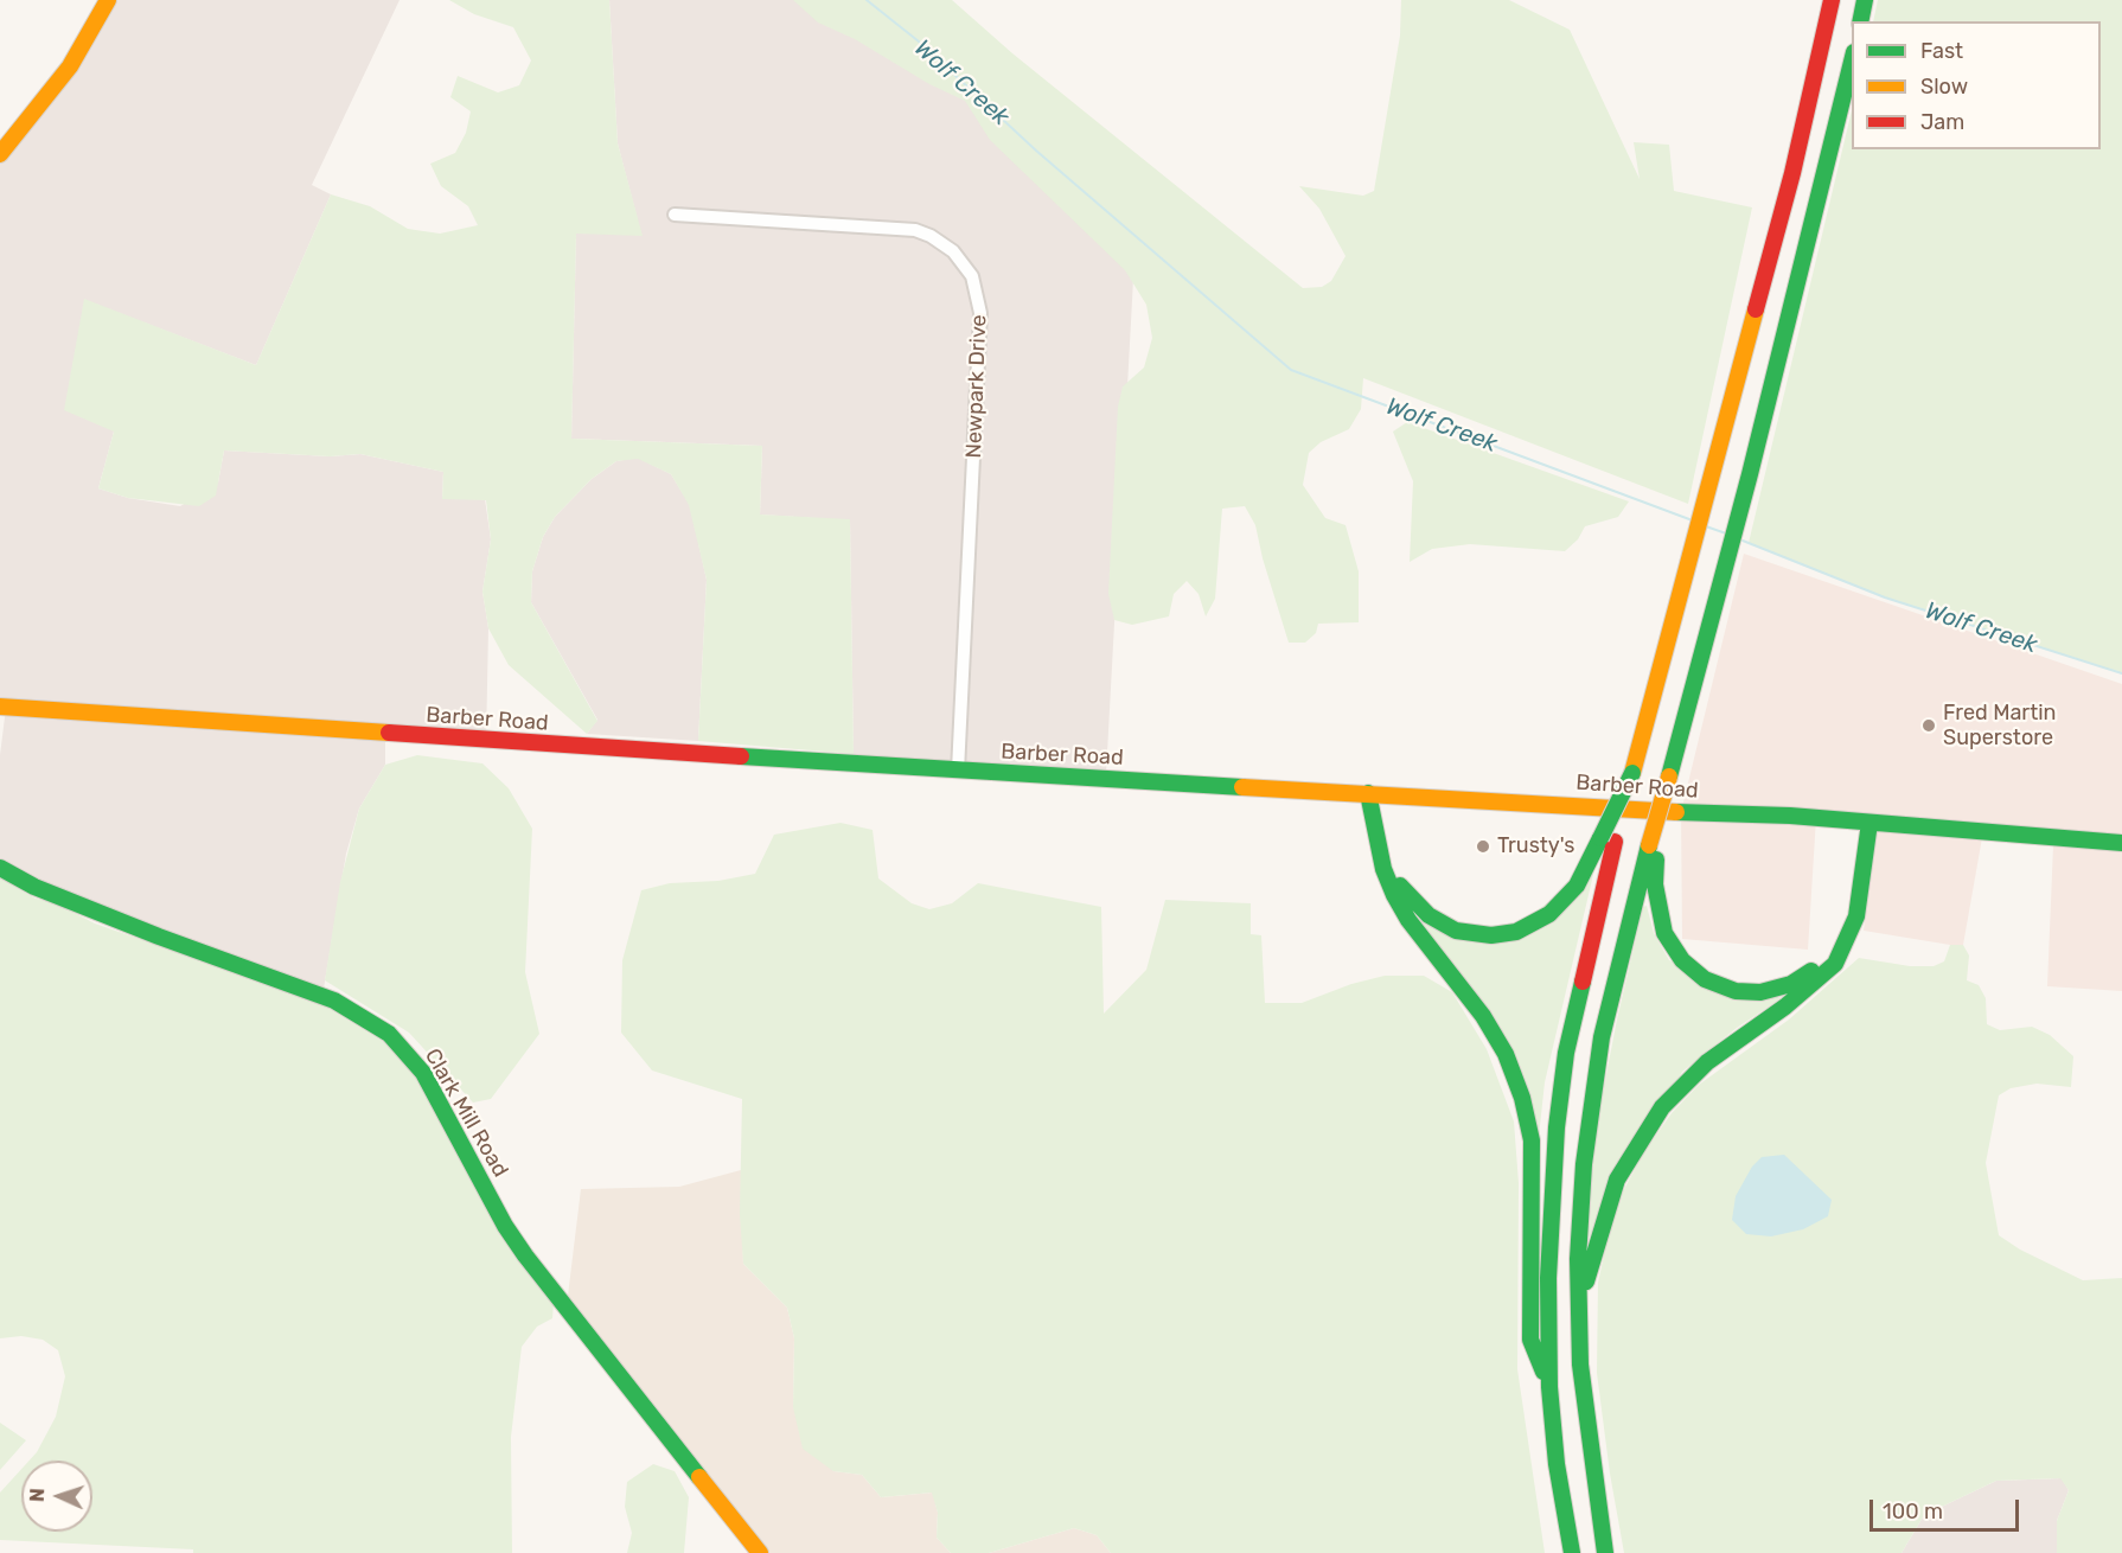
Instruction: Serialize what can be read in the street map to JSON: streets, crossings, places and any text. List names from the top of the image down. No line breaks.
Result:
{"streets":{"main road":["Barber Road","Clark Mill Road"],"street":["Newpark Drive"]},"crossings":[["Newpark Drive","Barber Road"]],"water":["Wolf Creek"],"places":["Fred Martin Superstore","Trusty's"],"legend":["Fast","Slow","Jam"],"scale_bar":"100 m","north":"left"}
